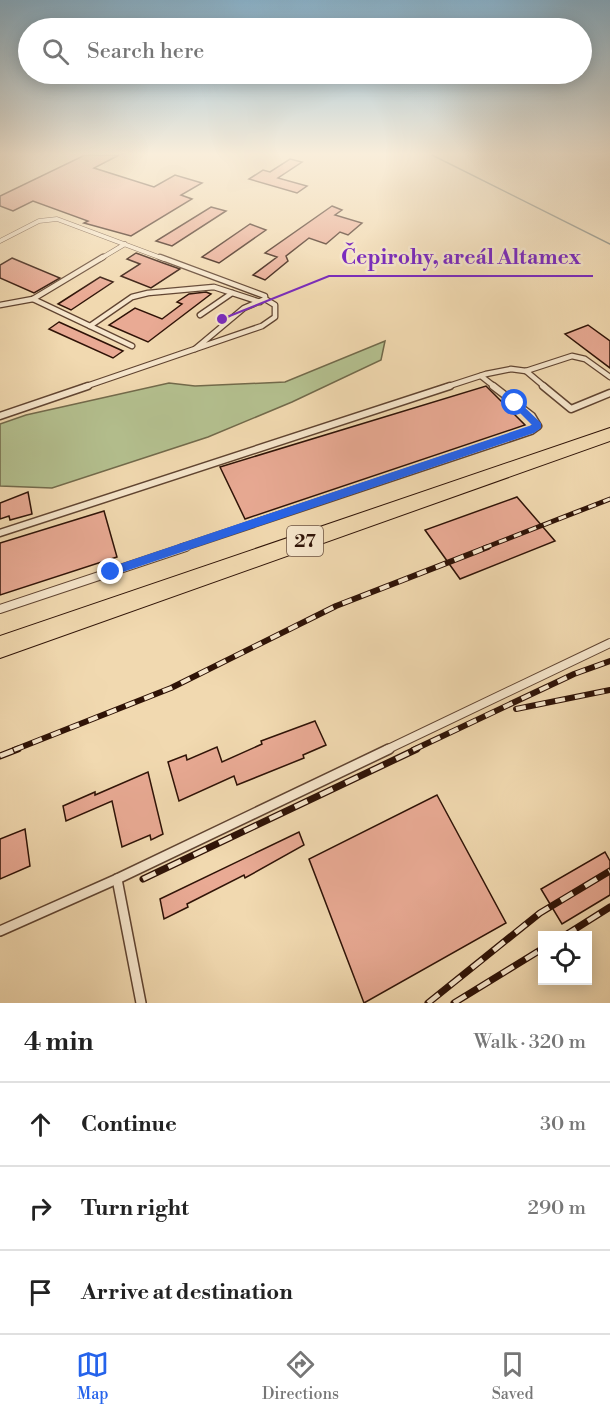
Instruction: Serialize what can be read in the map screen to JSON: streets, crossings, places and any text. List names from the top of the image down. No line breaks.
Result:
{"streets":{"main road":["27"]},"places":["Čepirohy, areál Altamex"],"page":{"search":"Search here","heading":["4 min","Walk · 320 m"],"list":[["Continue","30 m"],["Turn right","290 m"],"Arrive at destination"],"nav":["Map","Directions","Saved"]}}
